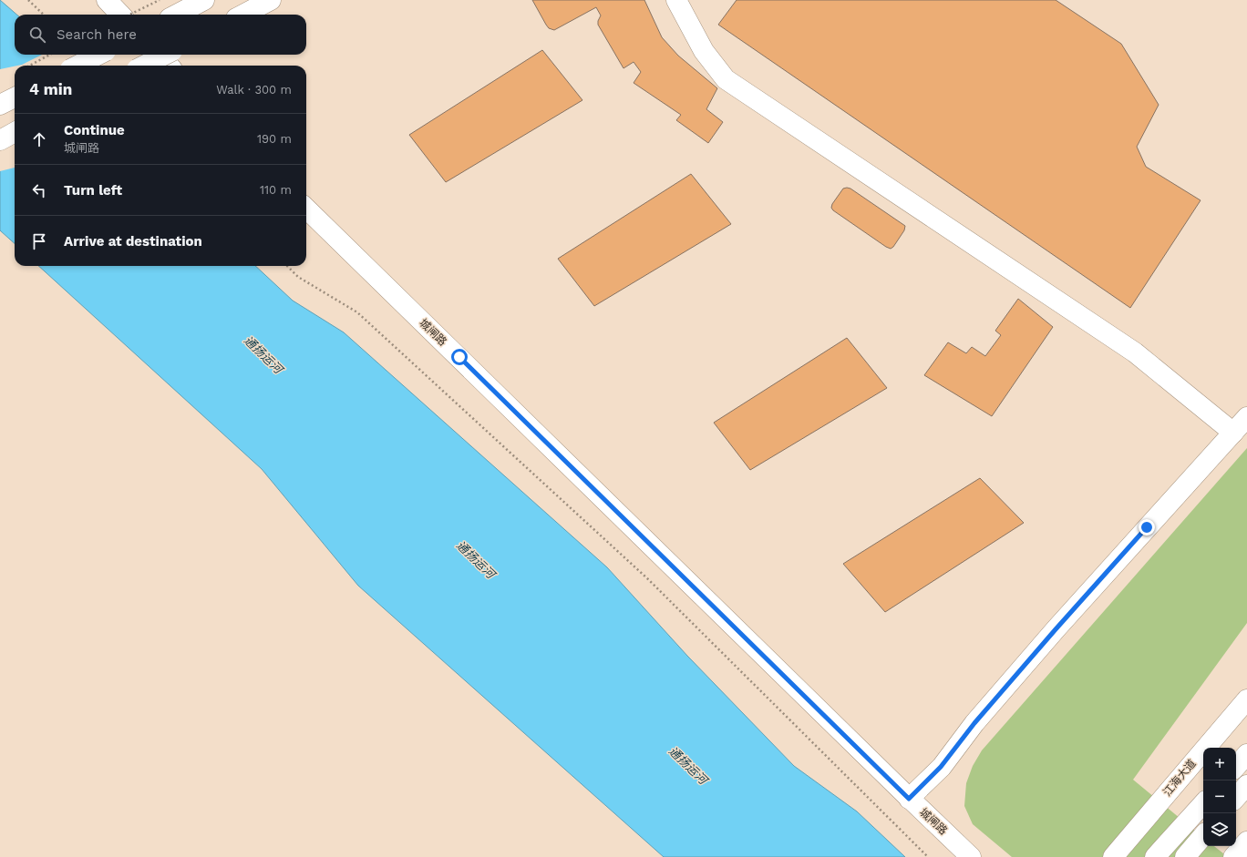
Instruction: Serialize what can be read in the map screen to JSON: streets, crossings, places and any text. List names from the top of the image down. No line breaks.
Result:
{"streets":{"main road":["城闸路","江海大道"]},"water":["通扬运河"],"page":{"search":"Search here","heading":["4 min","Walk · 300 m"],"list":[["Continue","城闸路","190 m"],["Turn left","110 m"],"Arrive at destination"],"map_buttons":["+","−"]}}
